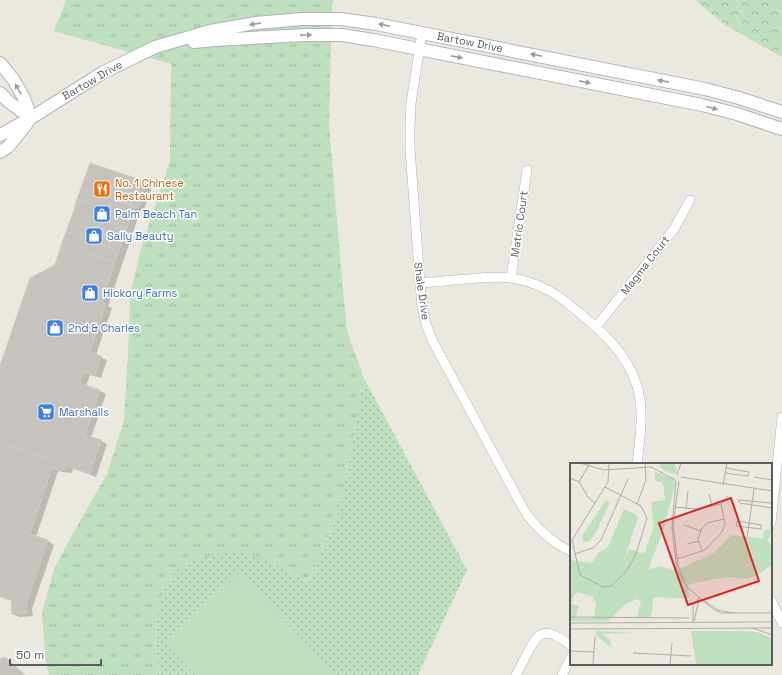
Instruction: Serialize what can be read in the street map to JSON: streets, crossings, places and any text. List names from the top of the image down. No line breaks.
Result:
{"streets":{"street":["Bartow Drive","Matric Court","Magma Court","Shale Drive"]},"crossings":[["Bartow Drive","Shale Drive"]],"places":{"restaurant":["No. 1 Chinese Restaurant"],"shop":["Palm Beach Tan","Sally Beauty","Hickory Farms","2nd & Charles"],"supermarket":["Marshalls"]},"scale_bar":"50 m"}
